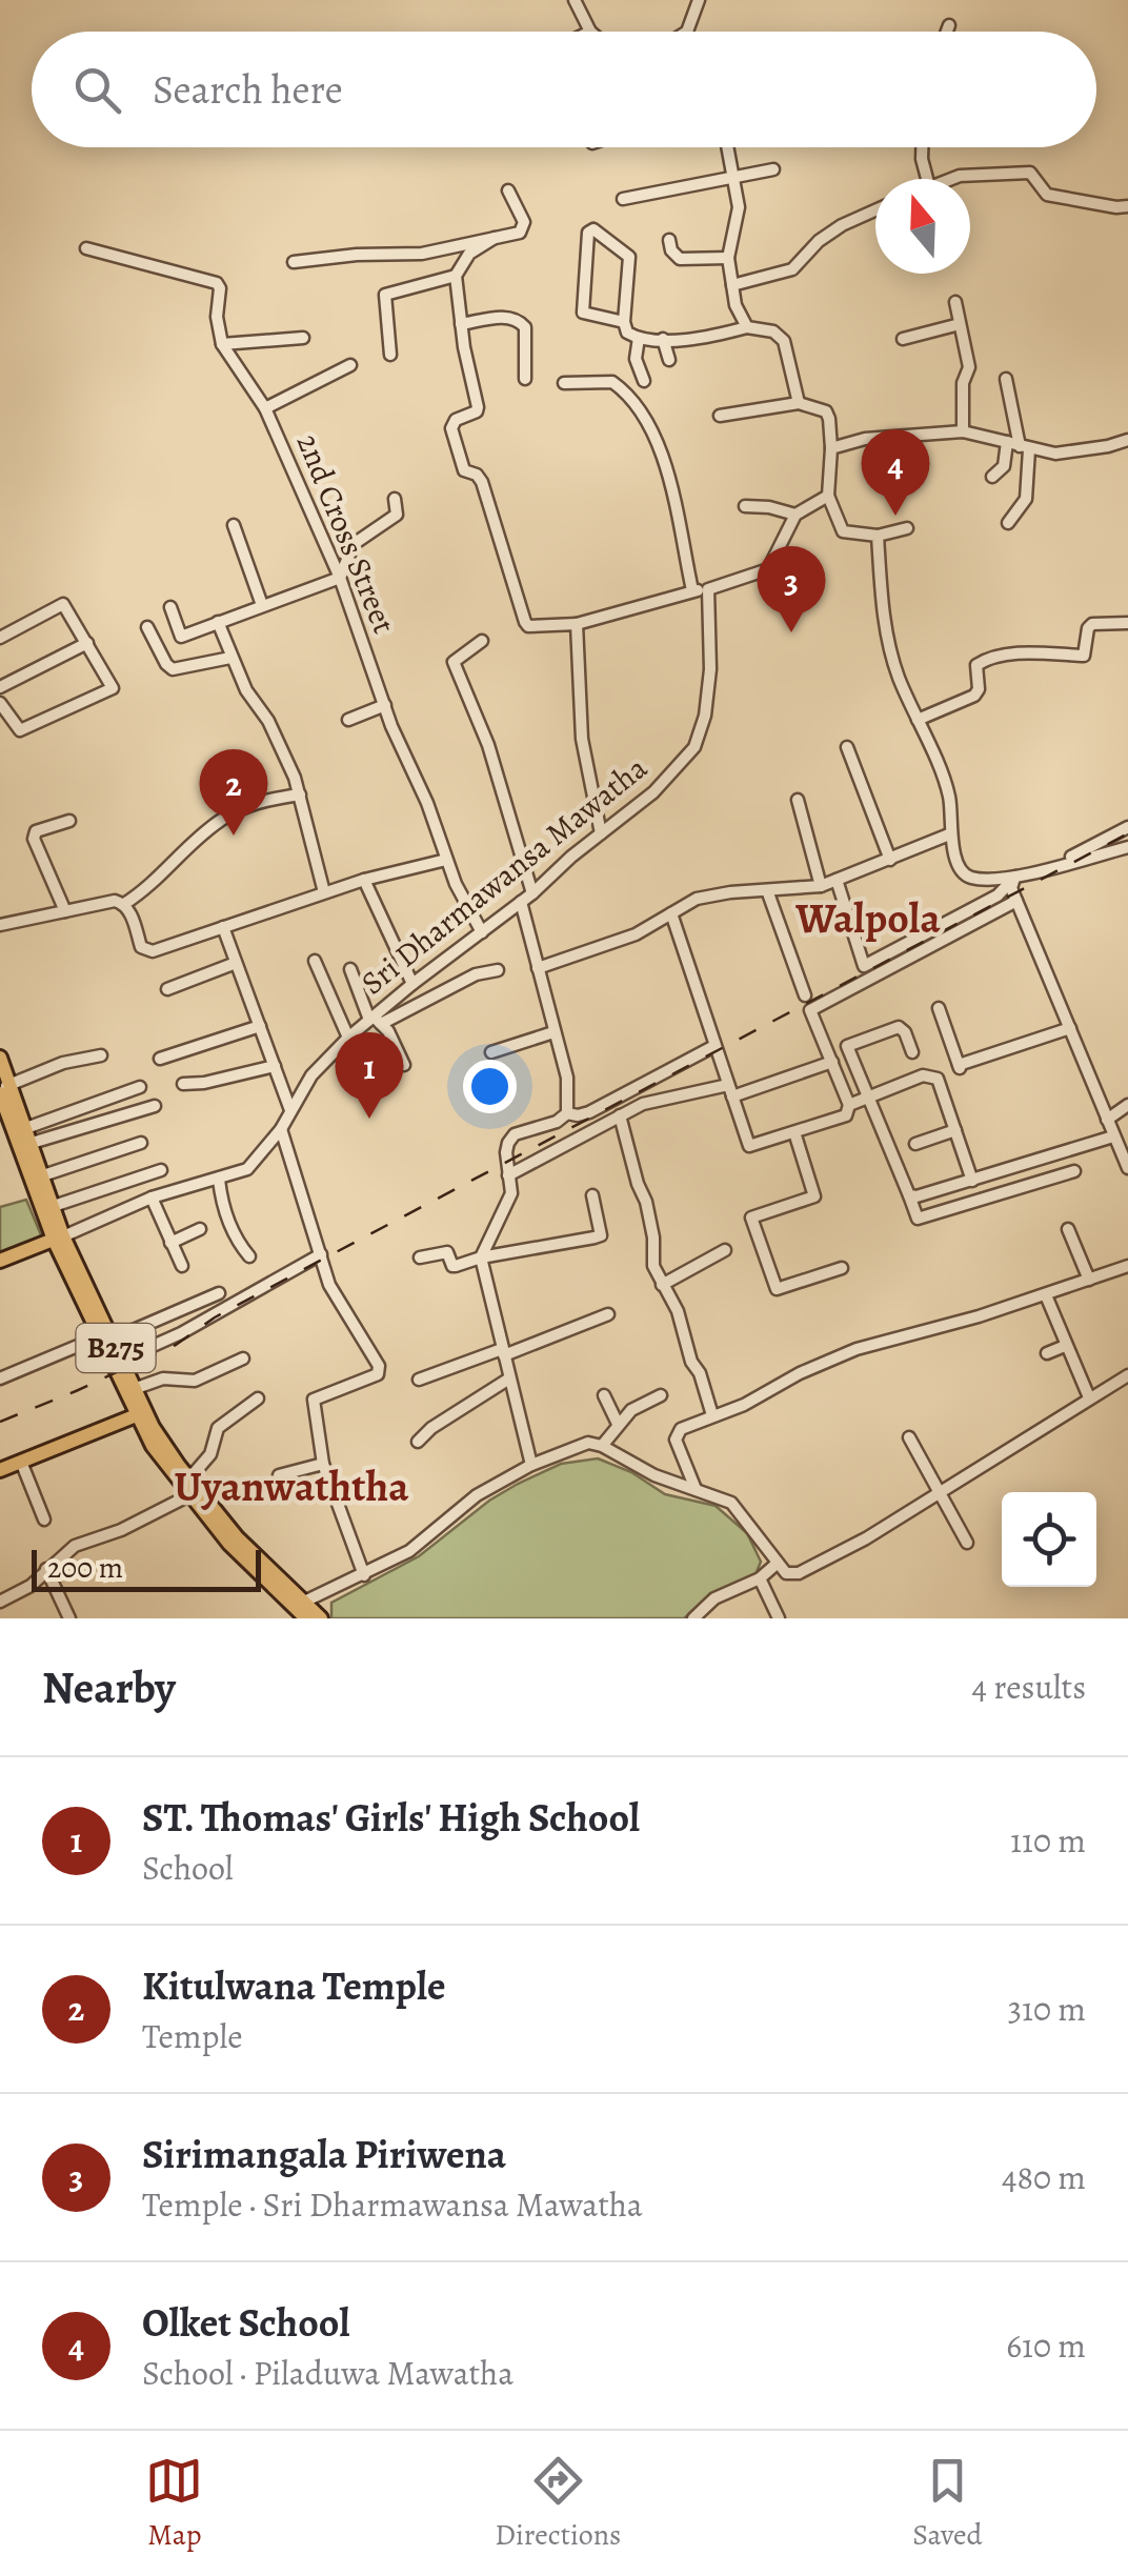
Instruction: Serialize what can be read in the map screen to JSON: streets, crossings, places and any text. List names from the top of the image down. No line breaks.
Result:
{"streets":{"main road":["B275"],"street":["2nd Cross Street","Sri Dharmawansa Mawatha"]},"crossings":[["2nd Cross Street","Sri Dharmawansa Mawatha"],["Sri Dharmawansa Mawatha","B275"]],"districts":["Walpola","Uyanwaththa"],"scale_bar":"200 m","north":"top","page":{"search":"Search here","pins":["4","3","2","1"],"scale":"200 m","heading":["Nearby","4 results"],"list":[{"mark":"1","name":"ST. Thomas' Girls' High School","note":"School","value":"110 m"},{"mark":"2","name":"Kitulwana Temple","note":"Temple","value":"310 m"},{"mark":"3","name":"Sirimangala Piriwena","note":"Temple · Sri Dharmawansa Mawatha","value":"480 m"},{"mark":"4","name":"Olket School","note":"School · Piladuwa Mawatha","value":"610 m"}],"nav":["Map","Directions","Saved"]}}
